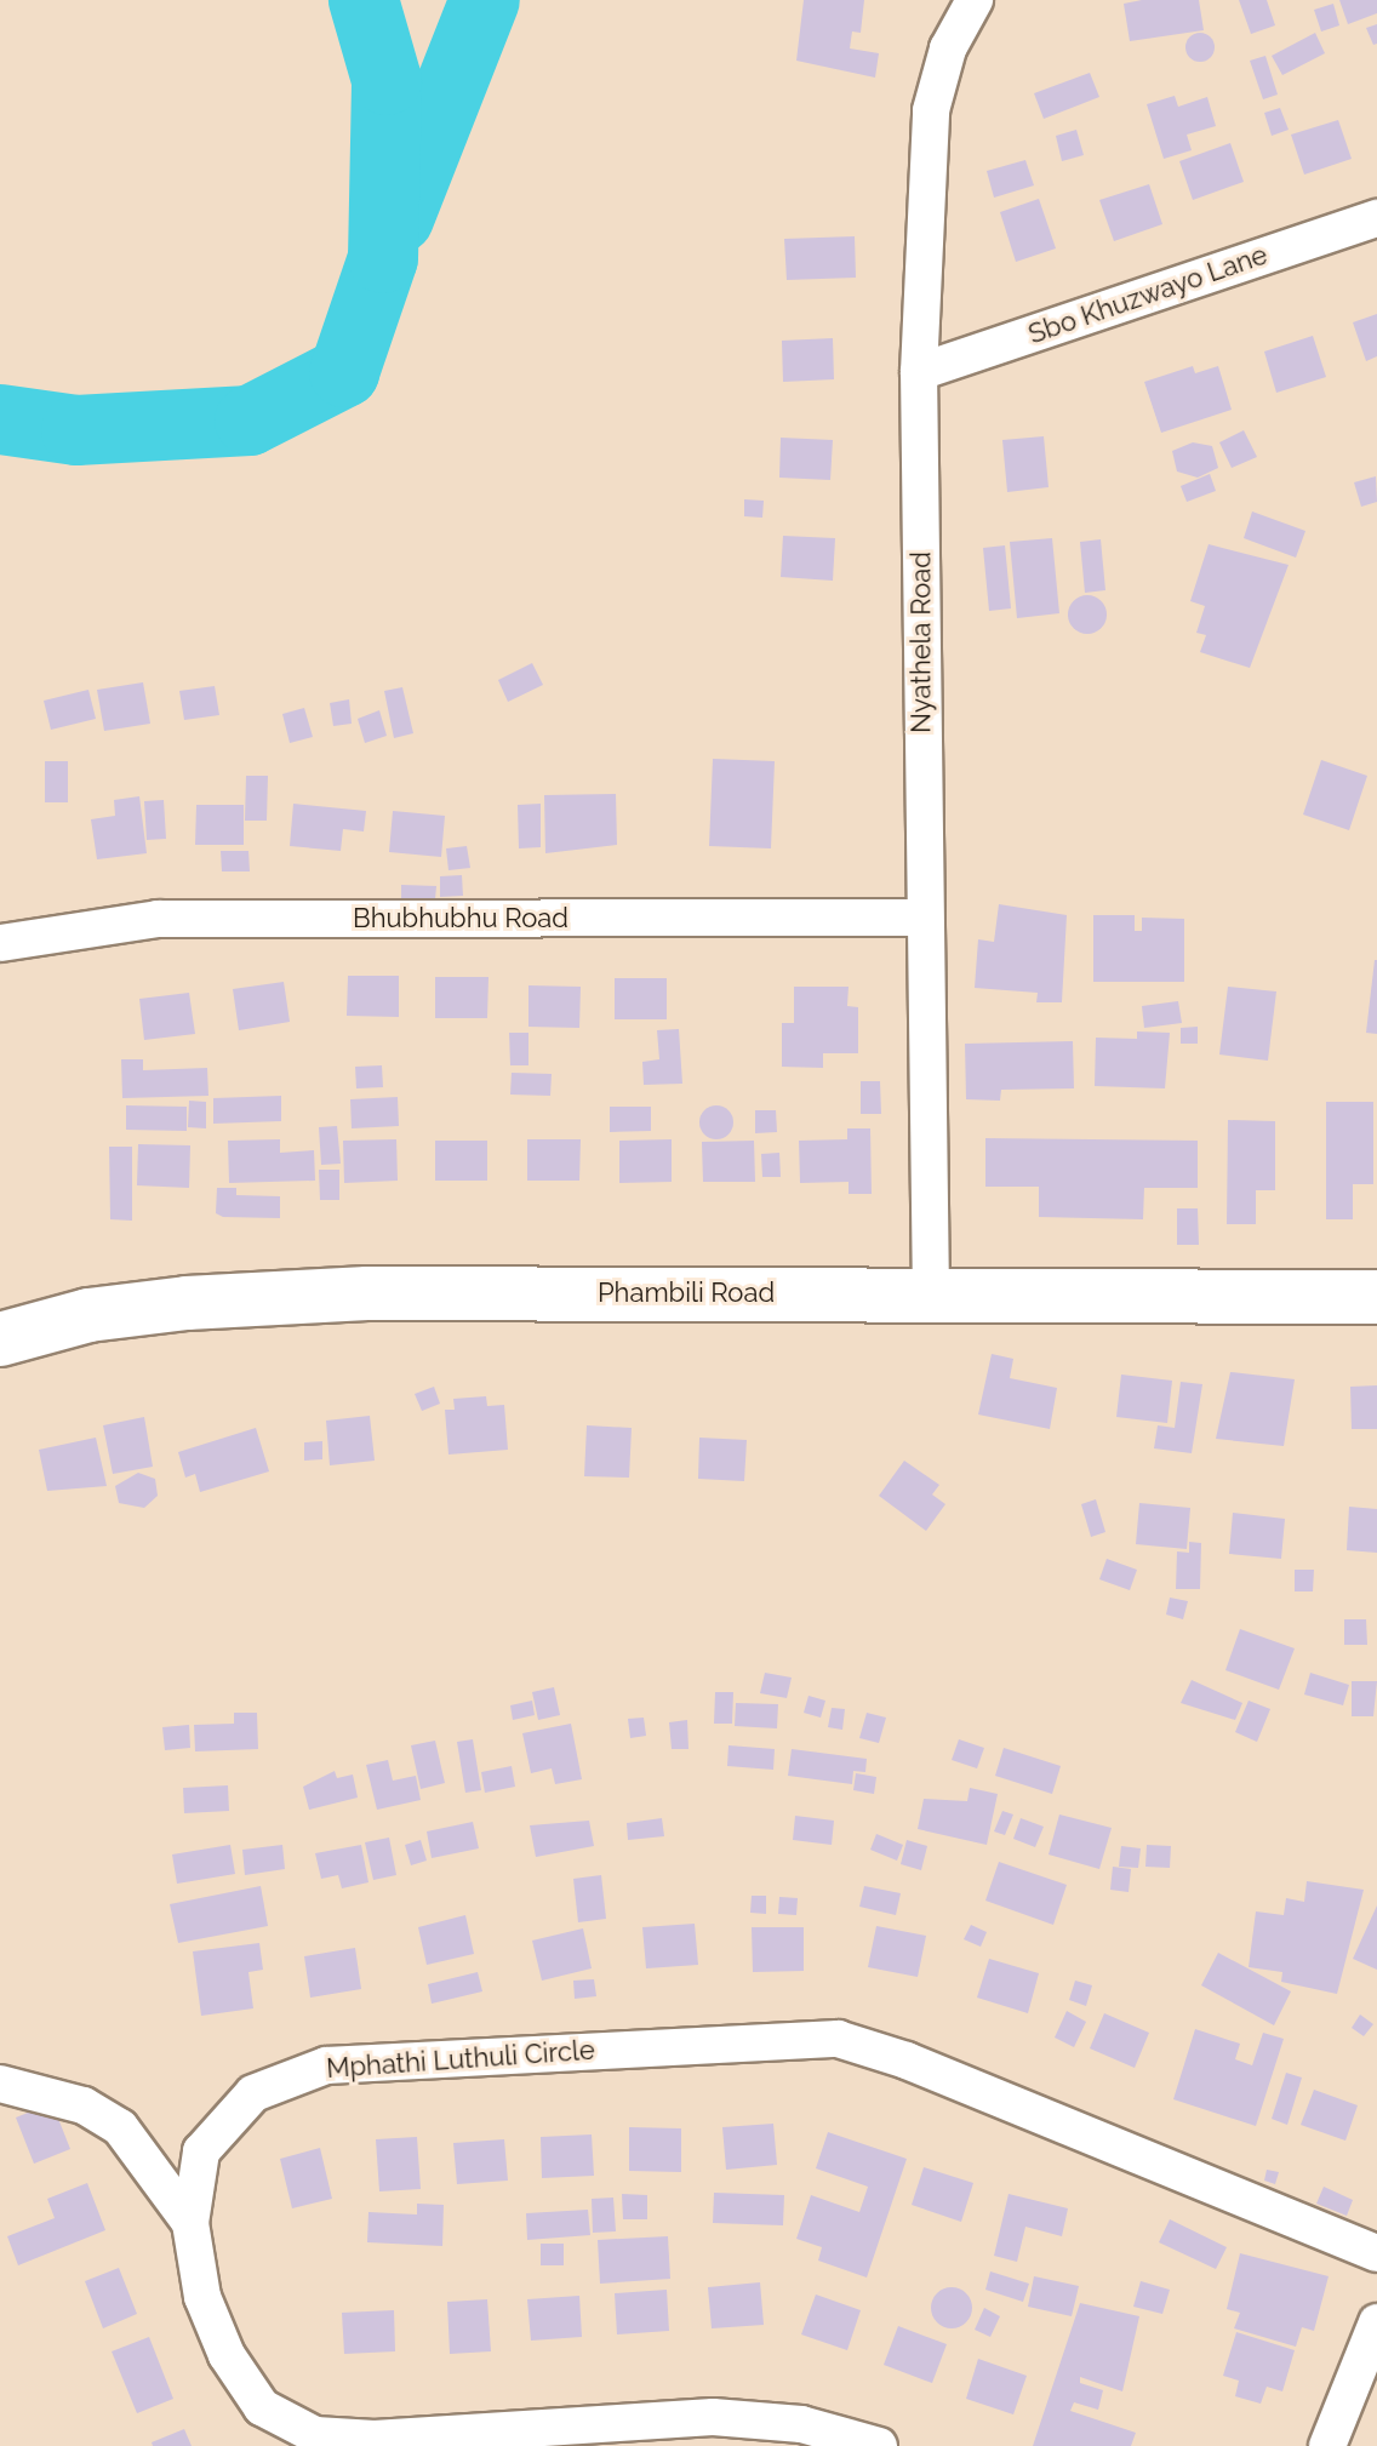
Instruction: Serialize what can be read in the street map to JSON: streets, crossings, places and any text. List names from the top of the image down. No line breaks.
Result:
{"streets":{"street":["Sbo Khuzwayo Lane","Nyathela Road","Bhubhubhu Road","Phambili Road","Mphathi Luthuli Circle"]},"crossings":[["Sbo Khuzwayo Lane","Nyathela Road"],["Nyathela Road","Bhubhubhu Road"],["Nyathela Road","Phambili Road"]]}
